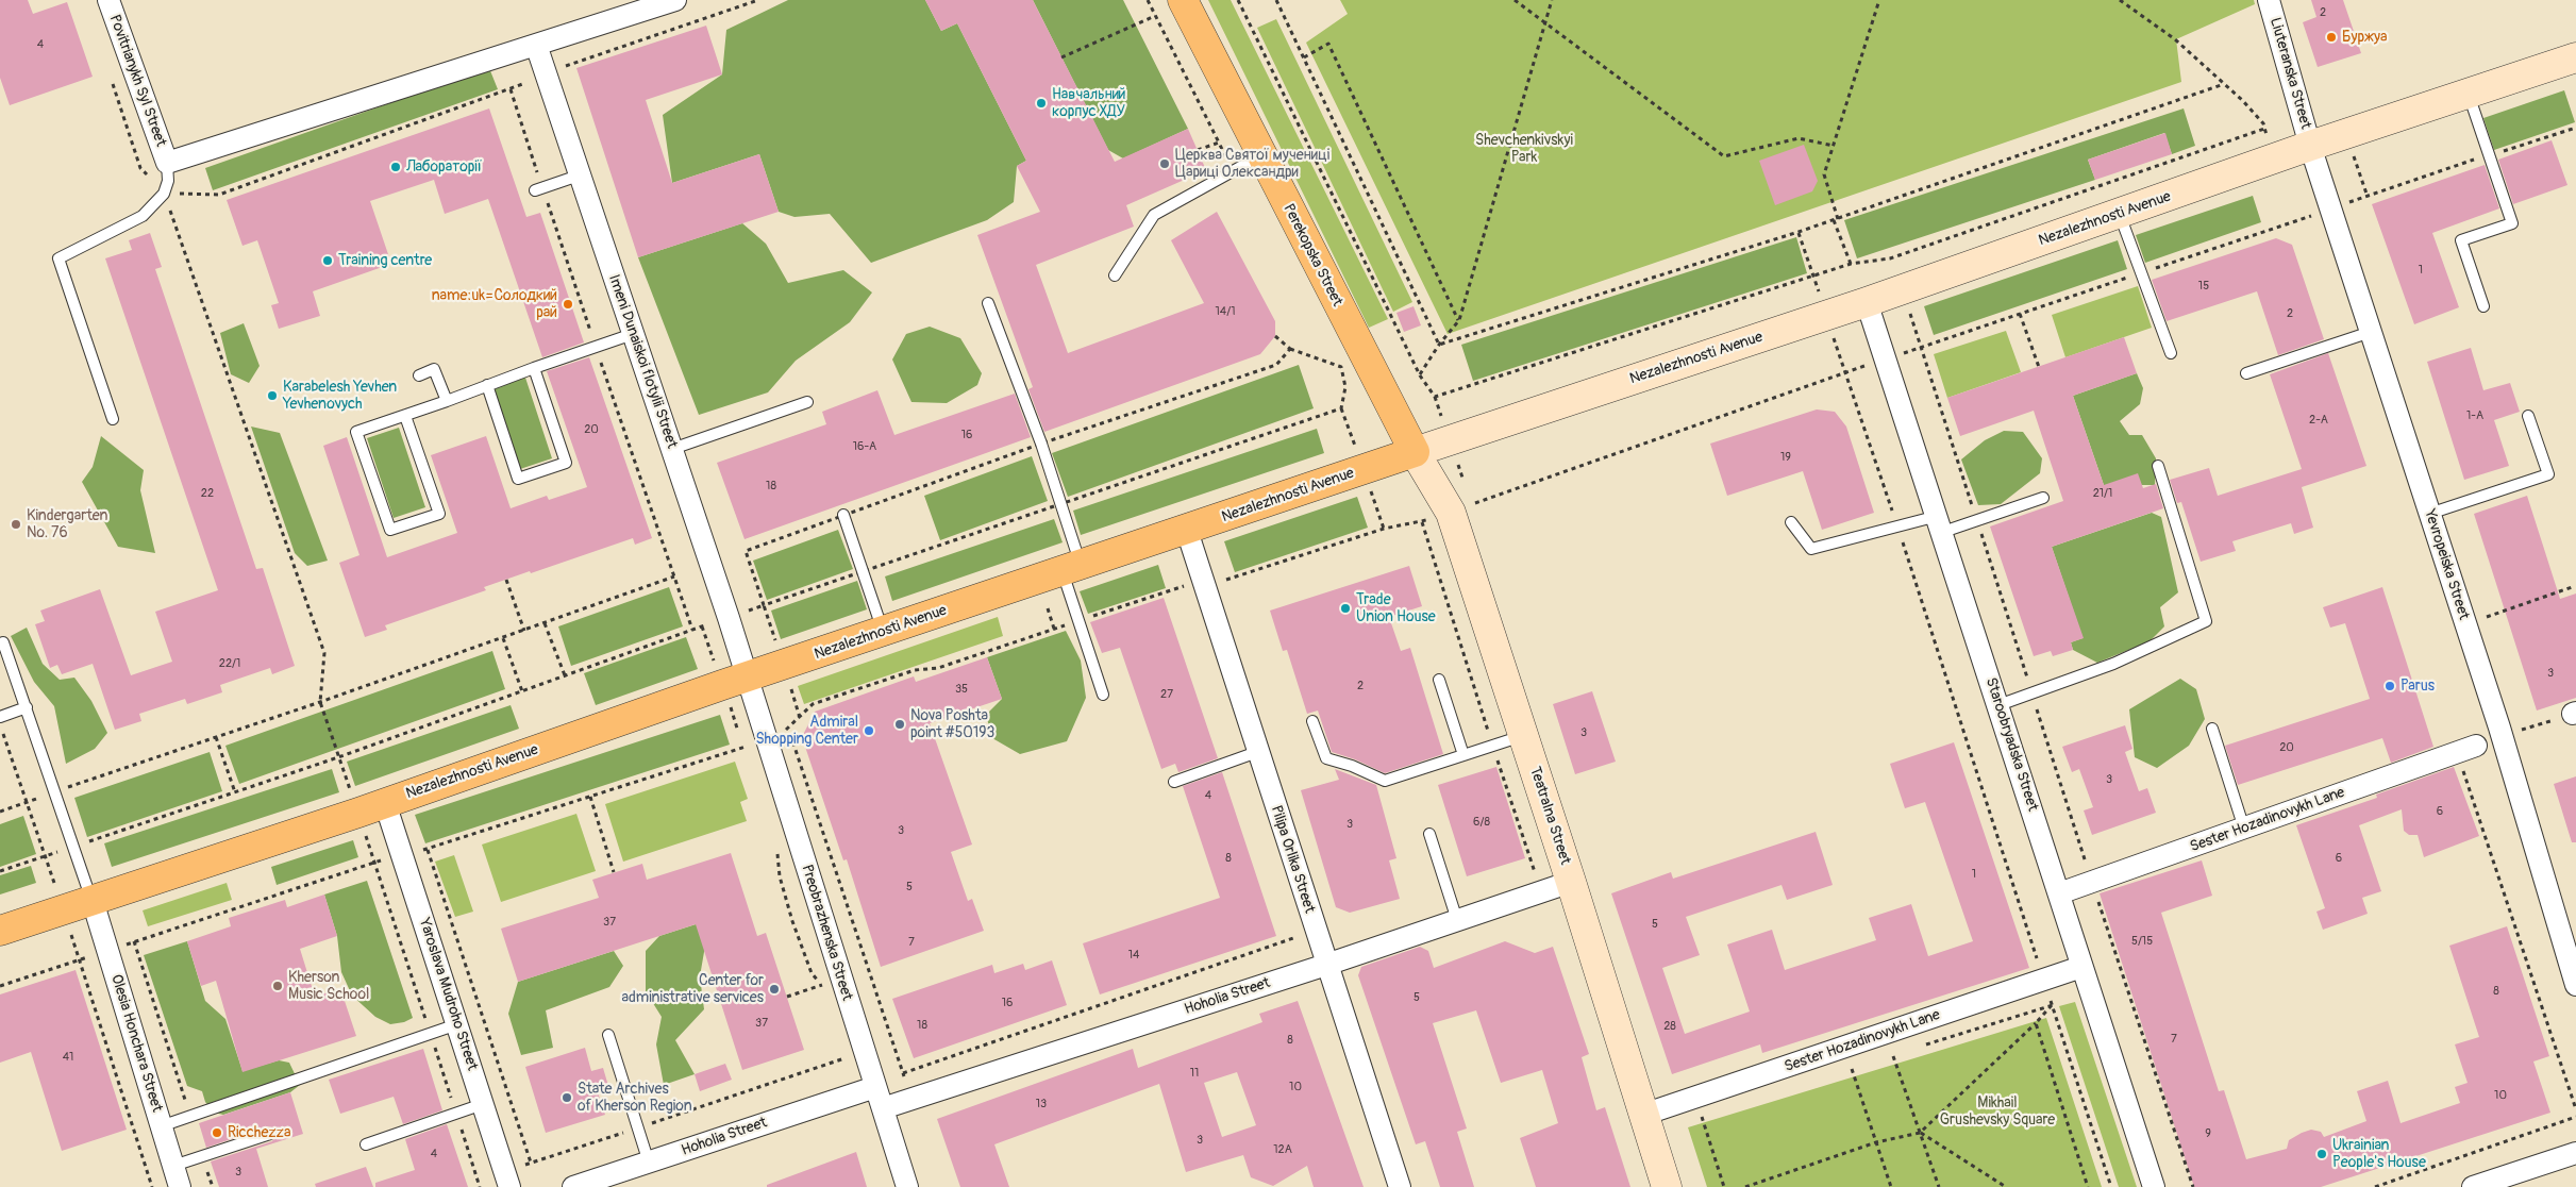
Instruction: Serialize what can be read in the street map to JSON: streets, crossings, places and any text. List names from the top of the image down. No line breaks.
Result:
{"streets":{"main road":["Nezalezhnosti Avenue","Perekopska Street"],"street":["Liuteranska Street","Povitrianykh Syl Street","Imeni Dunaiskoi flotylii Street","Yevropeiska Street","Staroobryadska Street","Teatralna Street","Sester Hozadinovykh Lane","Pilipa Orlika Street","Preobrazhenska Street","Yaroslava Mudroho Street","Hoholia Street","Olesia Honchara Street"]},"crossings":[["Liuteranska Street","Nezalezhnosti Avenue"],["Liuteranska Street","Yevropeiska Street"],["Nezalezhnosti Avenue","Perekopska Street"],["Nezalezhnosti Avenue","Imeni Dunaiskoi flotylii Street"],["Nezalezhnosti Avenue","Yevropeiska Street"],["Nezalezhnosti Avenue","Staroobryadska Street"],["Nezalezhnosti Avenue","Teatralna Street"],["Nezalezhnosti Avenue","Pilipa Orlika Street"],["Nezalezhnosti Avenue","Preobrazhenska Street"],["Nezalezhnosti Avenue","Yaroslava Mudroho Street"],["Nezalezhnosti Avenue","Olesia Honchara Street"],["Perekopska Street","Teatralna Street"],["Imeni Dunaiskoi flotylii Street","Preobrazhenska Street"],["Staroobryadska Street","Sester Hozadinovykh Lane"],["Teatralna Street","Sester Hozadinovykh Lane"],["Teatralna Street","Hoholia Street"],["Pilipa Orlika Street","Hoholia Street"],["Preobrazhenska Street","Hoholia Street"]],"parks":["Shevchenkivskyi Park","Mikhail Grushevsky Square"],"places":["Буржуа","Навчальний корпус ХДУ","Церква Святої мучениці Цариці Олександри","Лабораторії","Training centre","name:uk=Солодкий рай","Karabelesh Yevhen Yevhenovych","Kindergarten No. 76","Trade Union House","Parus","Nova Poshta point #50193","Admiral Shopping Center","Kherson Music School","Center for administrative services","State Archives of Kherson Region","Ricchezza","Ukrainian People's House"],"house_numbers":["2","4","1","15","14/1","2","1-А","2-А","20","16","16-А","19","18","22","21/1","22/1","3","2","35","27","3","20","3","4","6","6/8","3","3","8","6","1","5","37","5","5/15","7","14","8","5","16","37","18","28","7","8","41","11","10","10","13","9","3","12А","4","3"]}
